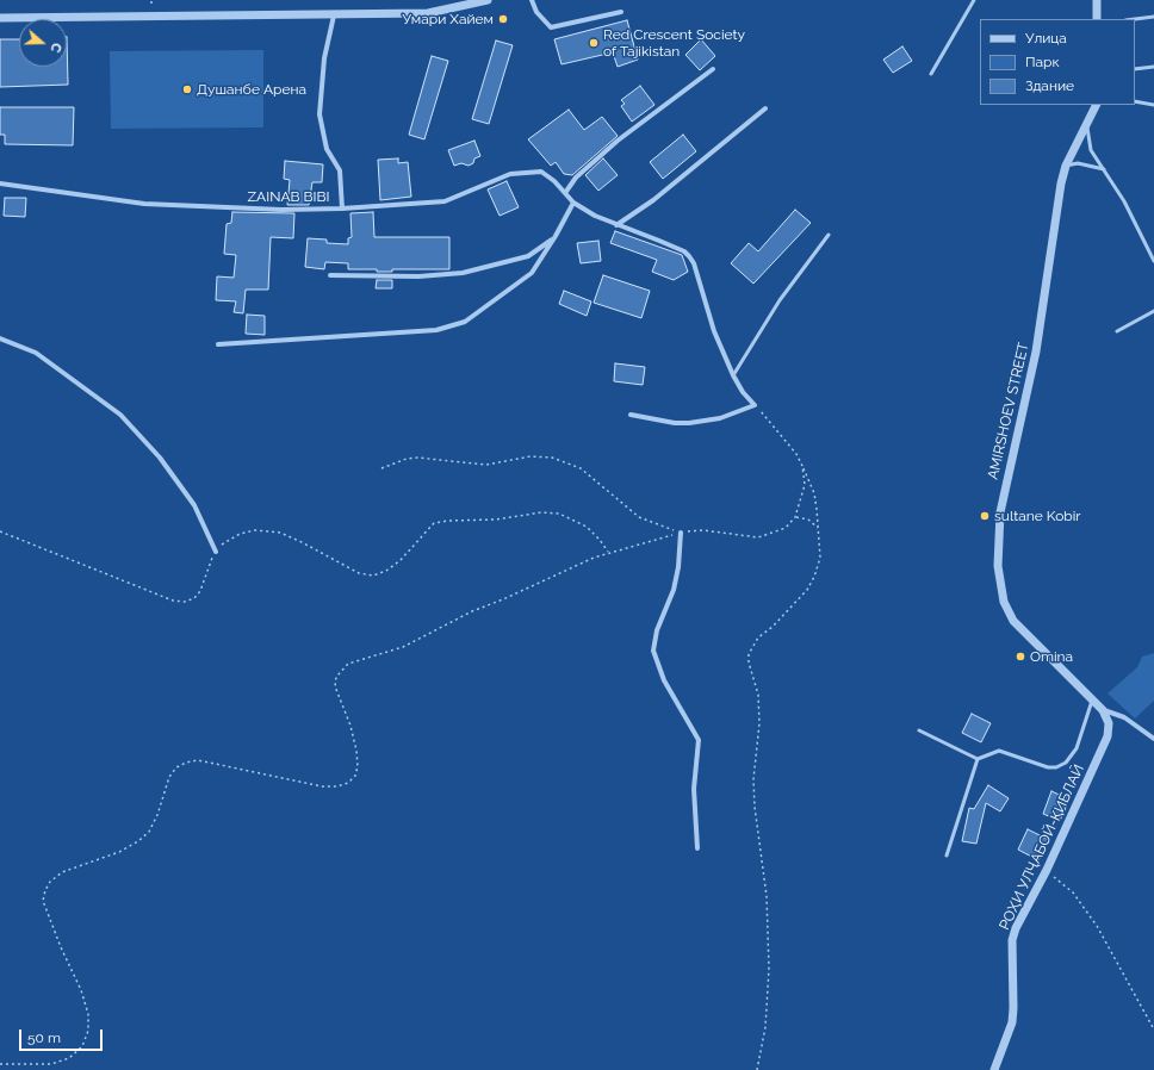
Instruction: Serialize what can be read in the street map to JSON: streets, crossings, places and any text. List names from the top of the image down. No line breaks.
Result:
{"streets":{"street":["ZAINAB BIBI","AMIRSHOEV STREET","РОҲИ УЛҶАБОЙ-ҚИБЛАӢ"]},"crossings":[["AMIRSHOEV STREET","РОҲИ УЛҶАБОЙ-ҚИБЛАӢ"]],"places":["Умари Хайем","Red Crescent Society of Tajikistan","Душанбе Арена","sultane Kobir","Omina"],"legend":["Улица","Парк","Здание"],"scale_bar":"50 m","north":"right"}
